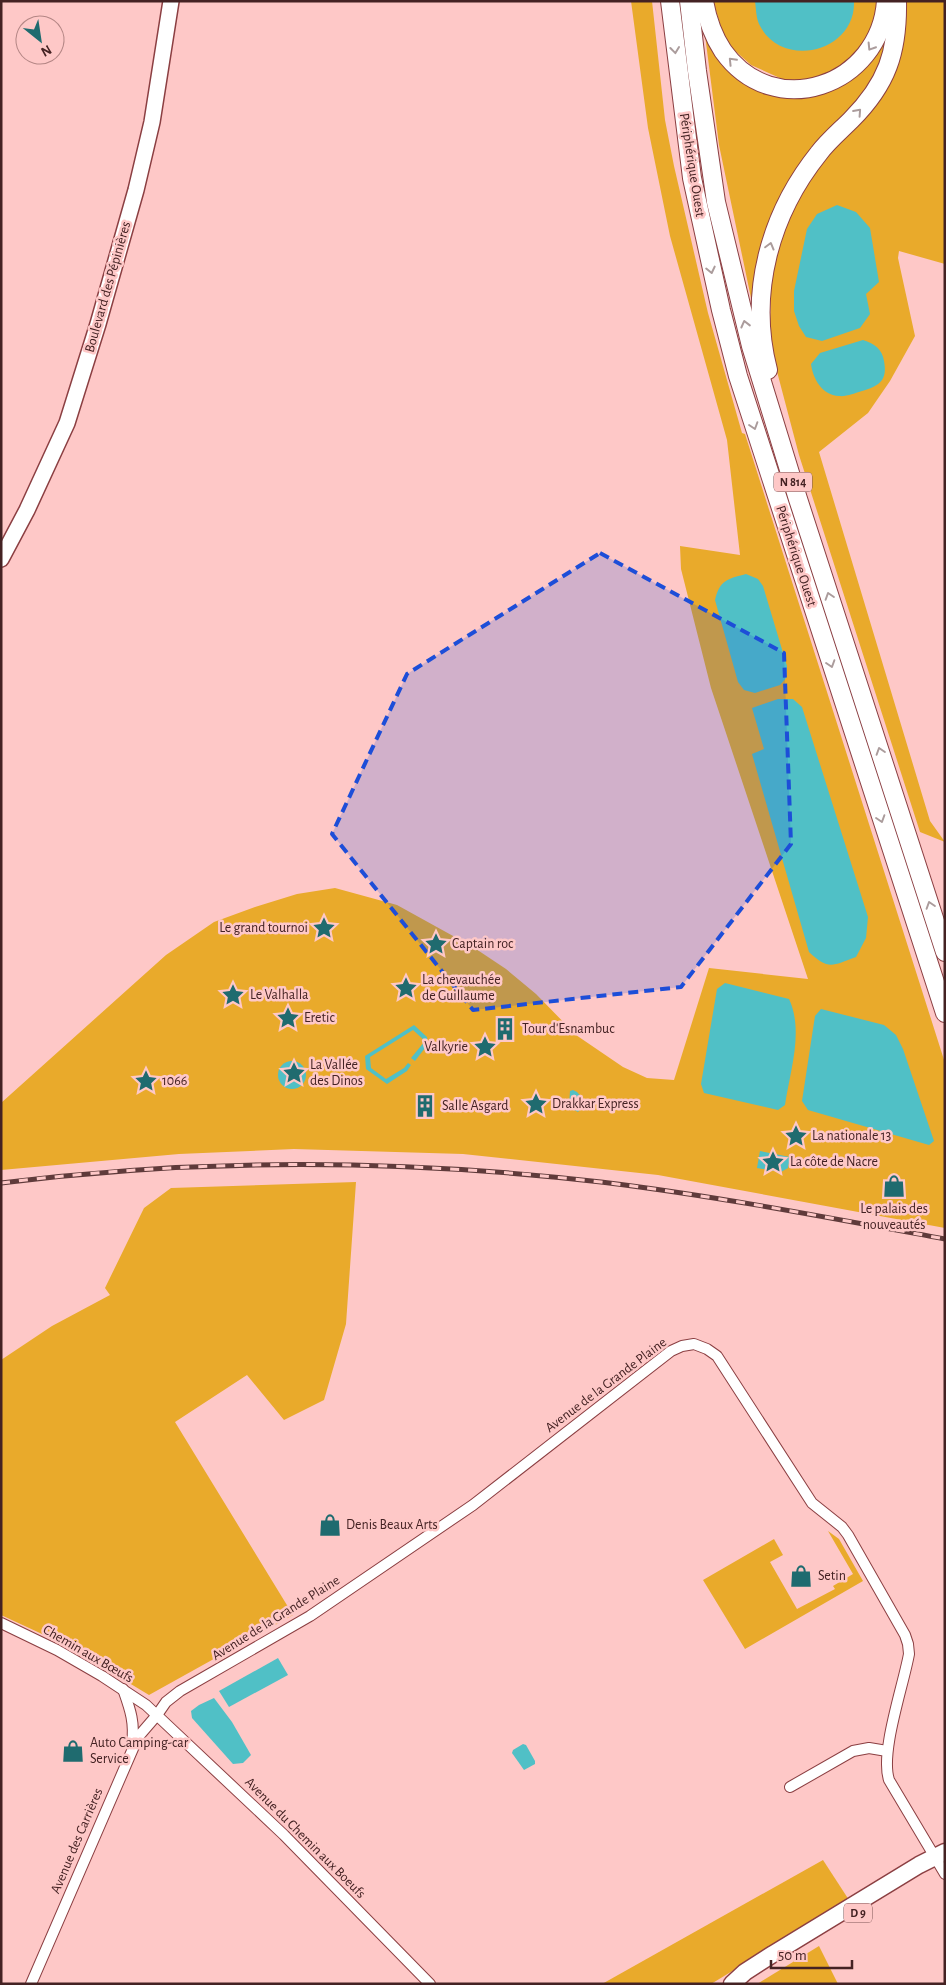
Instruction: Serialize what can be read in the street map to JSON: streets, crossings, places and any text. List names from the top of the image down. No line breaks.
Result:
{"streets":{"highway":["Périphérique Ouest","N 814"],"main road":["Boulevard des Pépinières","D 9"],"street":["Avenue de la Grande Plaine","Chemin aux Bœufs","Avenue du Chemin aux Boeufs","Avenue des Carrières"]},"crossings":[["Avenue de la Grande Plaine","Chemin aux Bœufs"],["Avenue de la Grande Plaine","Avenue du Chemin aux Boeufs"],["Avenue de la Grande Plaine","Avenue des Carrières"],["Avenue de la Grande Plaine","D 9"],["Chemin aux Bœufs","Avenue du Chemin aux Boeufs"],["Chemin aux Bœufs","Avenue des Carrières"],["Avenue du Chemin aux Boeufs","Avenue des Carrières"]],"places":{"place":["Le grand tournoi","Captain roc","La chevauchée de Guillaume","Le Valhalla","Eretic","Valkyrie","La Vallée des Dinos","1066","Drakkar Express","La nationale 13","La côte de Nacre"],"building":["Tour d'Esnambuc","Salle Asgard"],"shop":["Le palais des nouveautés","Denis Beaux Arts","Setin","Auto Camping-car Service"]},"scale_bar":"50 m","north":"bottom right"}
